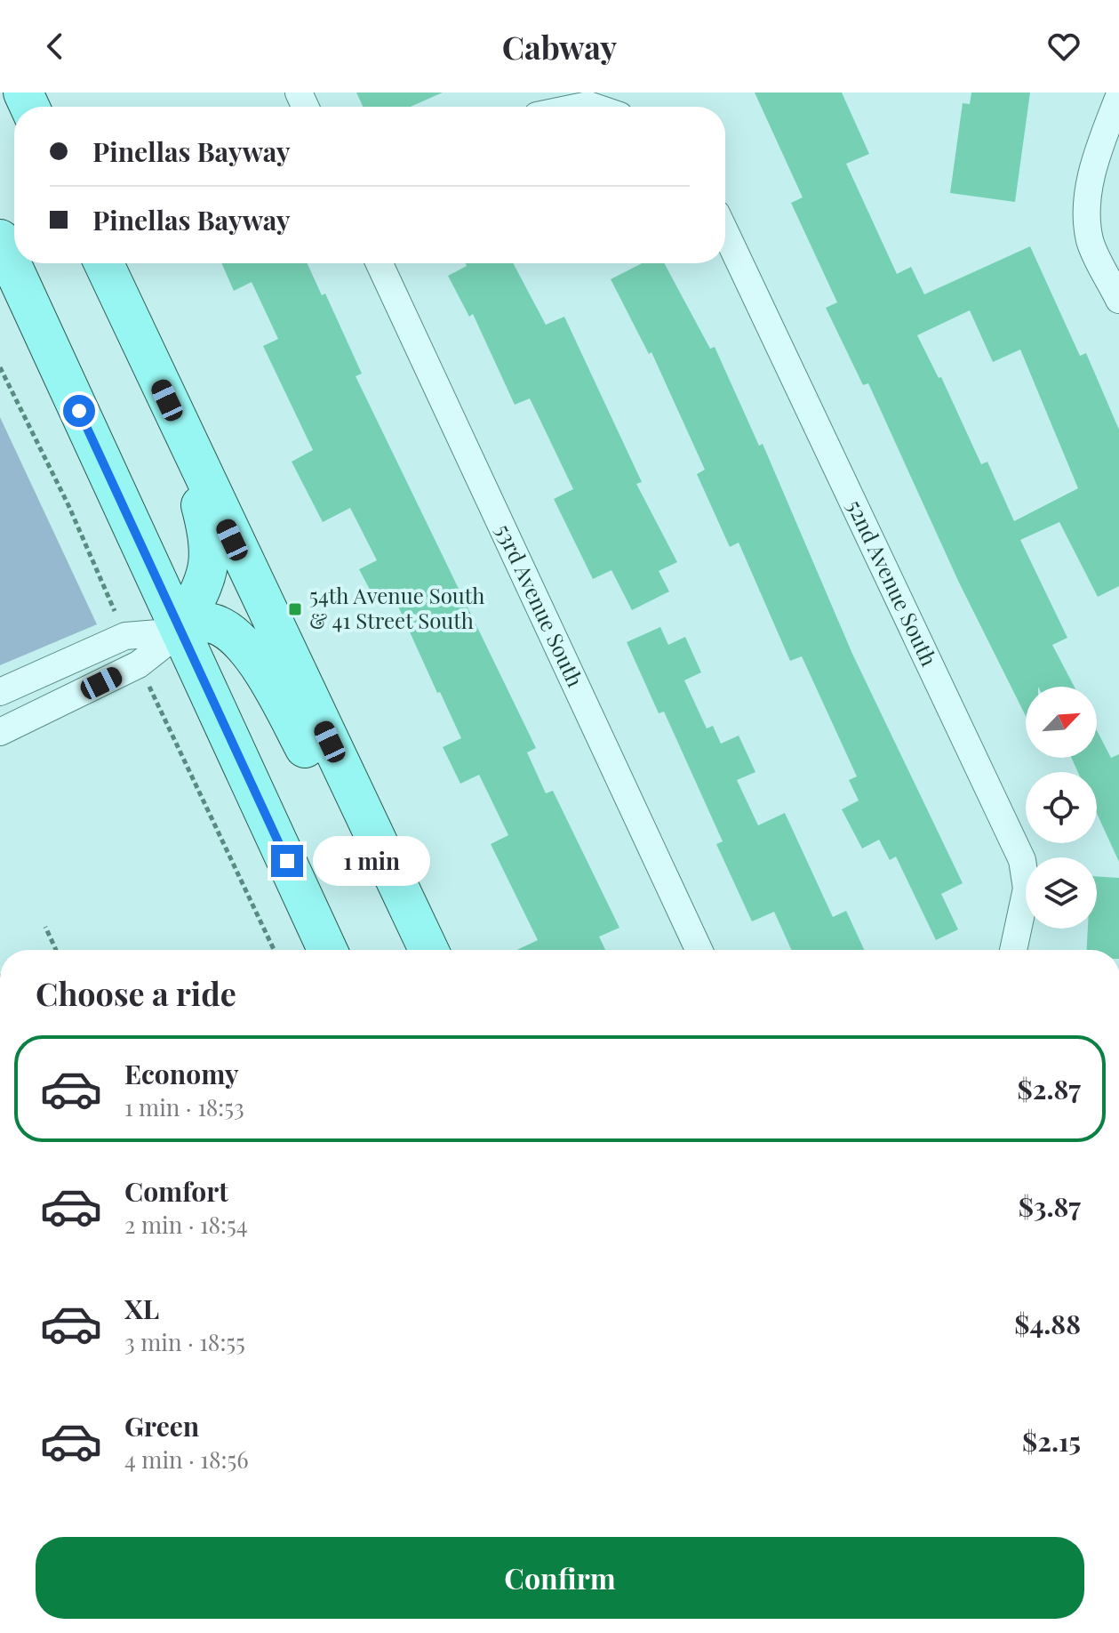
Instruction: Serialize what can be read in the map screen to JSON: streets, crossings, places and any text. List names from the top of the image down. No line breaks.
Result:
{"streets":{"street":["52nd Avenue South","53rd Avenue South"]},"places":{"transit":["54th Avenue South & 41 Street South"]},"north":"top right","page":{"header":"Cabway","banner":["Pinellas Bayway","Pinellas Bayway"],"bubble":"1 min","heading":"Choose a ride","list":[{"name":"Economy","note":"1 min · 18:53","value":"$2.87"},{"name":"Comfort","note":"2 min · 18:54","value":"$3.87"},{"name":"XL","note":"3 min · 18:55","value":"$4.88"},{"name":"Green","note":"4 min · 18:56","value":"$2.15"}],"buttons":"Confirm"}}
